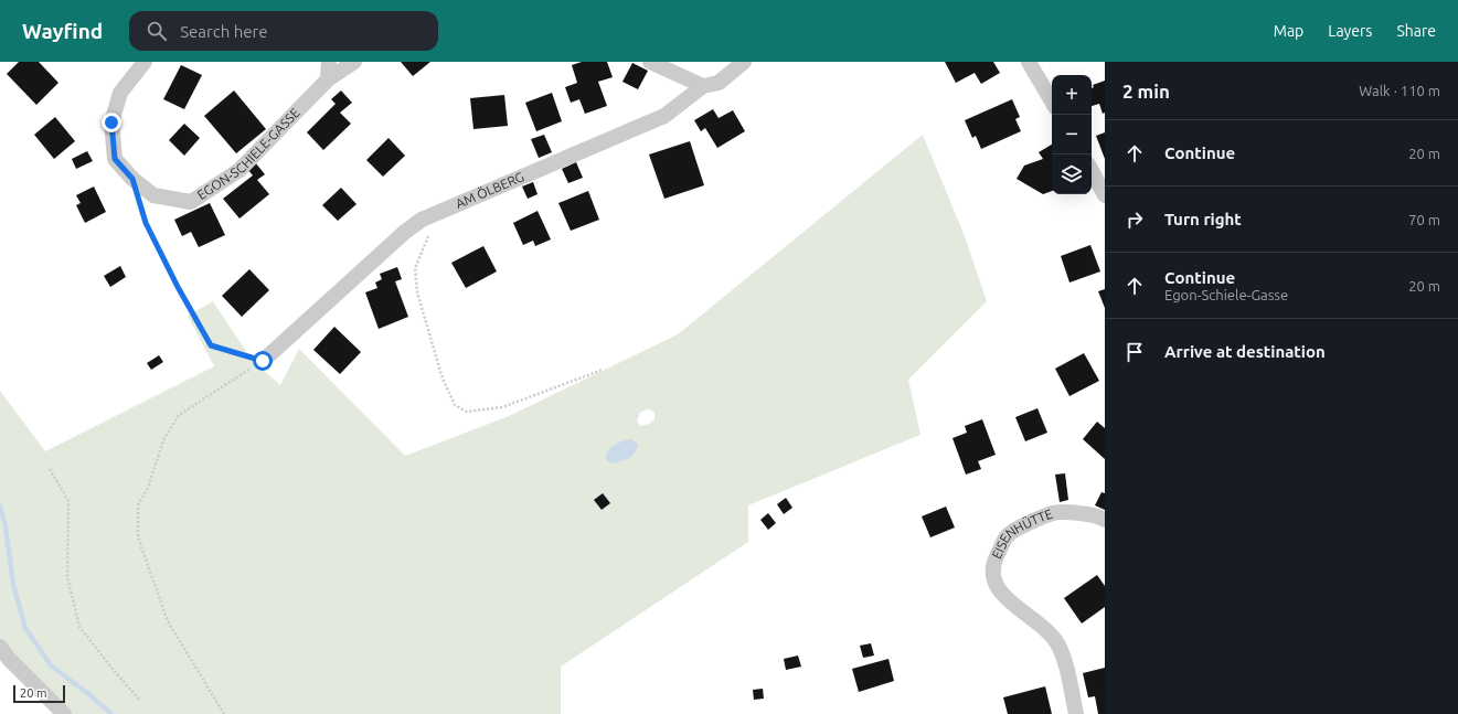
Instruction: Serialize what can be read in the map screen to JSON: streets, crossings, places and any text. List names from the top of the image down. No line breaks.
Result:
{"streets":{"street":["EGON-SCHIELE-GASSE","AM ÖLBERG","EISENHÜTTE"]},"scale_bar":"20 m","page":{"header":"Wayfind","search":"Search here","nav":["Map","Layers","Share"],"heading":["2 min","Walk · 110 m"],"map_buttons":["+","−"],"list":[["Continue","20 m"],["Turn right","70 m"],["Continue","Egon-Schiele-Gasse","20 m"],"Arrive at destination"],"scale":"20 m"}}
